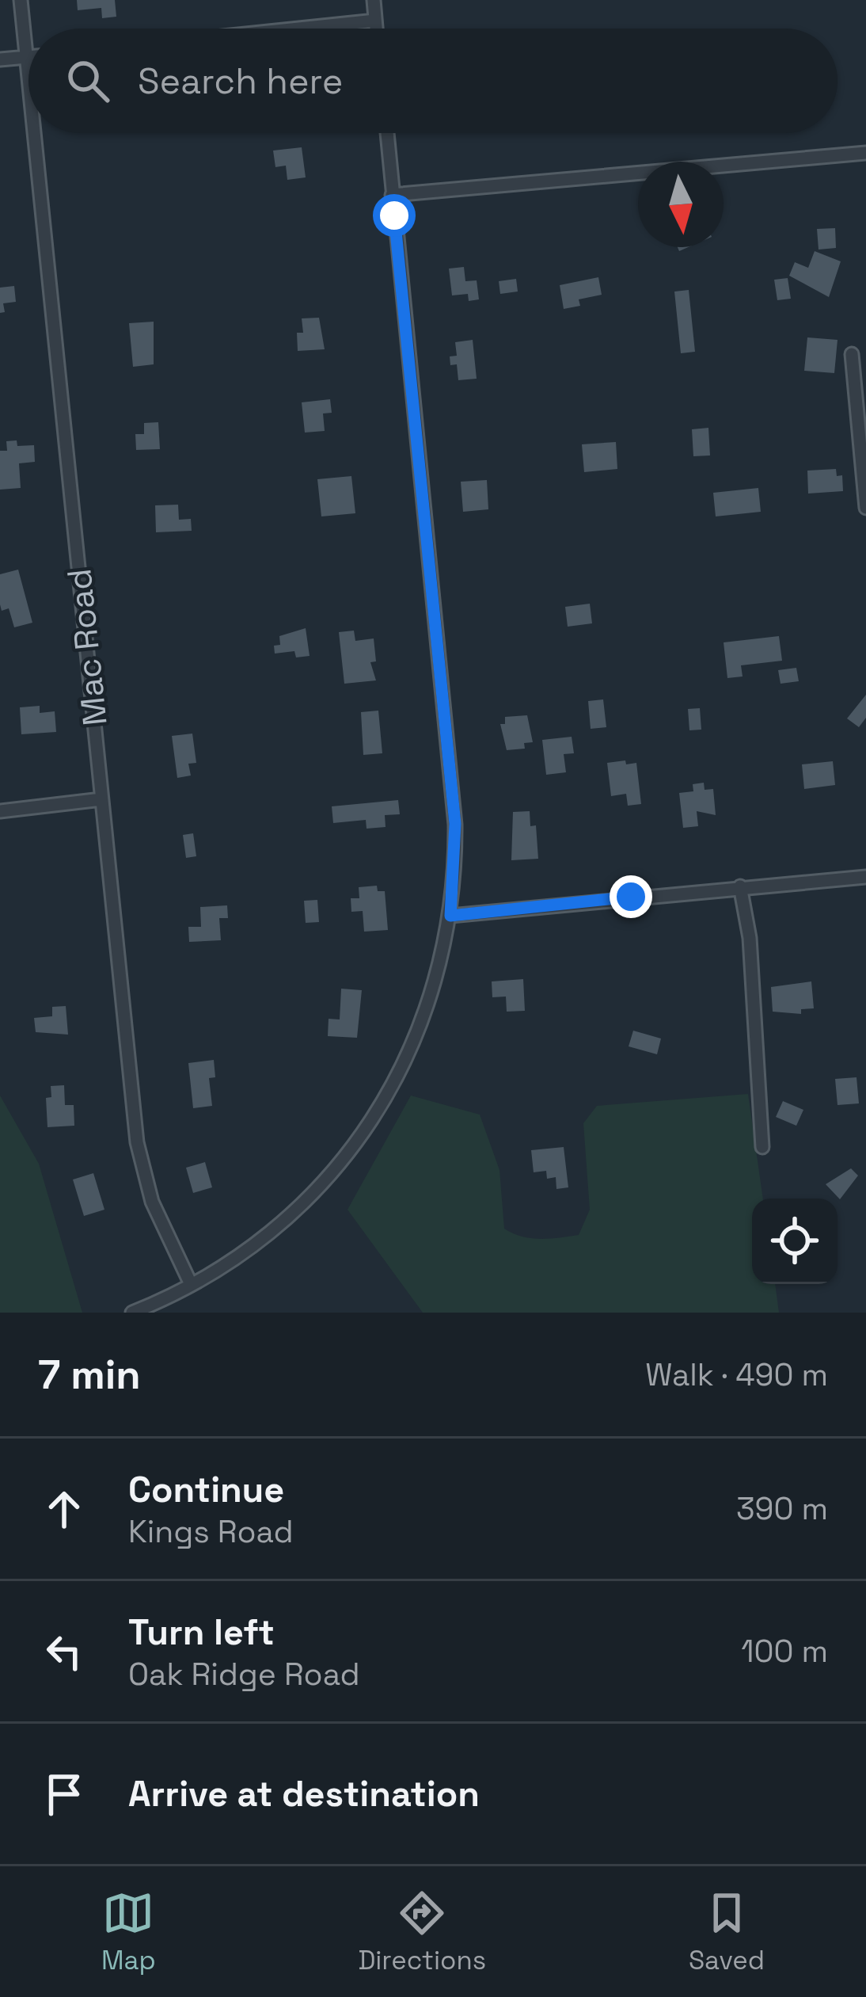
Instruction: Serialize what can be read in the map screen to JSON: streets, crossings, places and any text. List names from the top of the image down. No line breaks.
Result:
{"streets":{"street":["Mac Road"]},"north":"bottom","page":{"search":"Search here","heading":["7 min","Walk · 490 m"],"list":[["Continue","Kings Road","390 m"],["Turn left","Oak Ridge Road","100 m"],"Arrive at destination"],"nav":["Map","Directions","Saved"]}}
